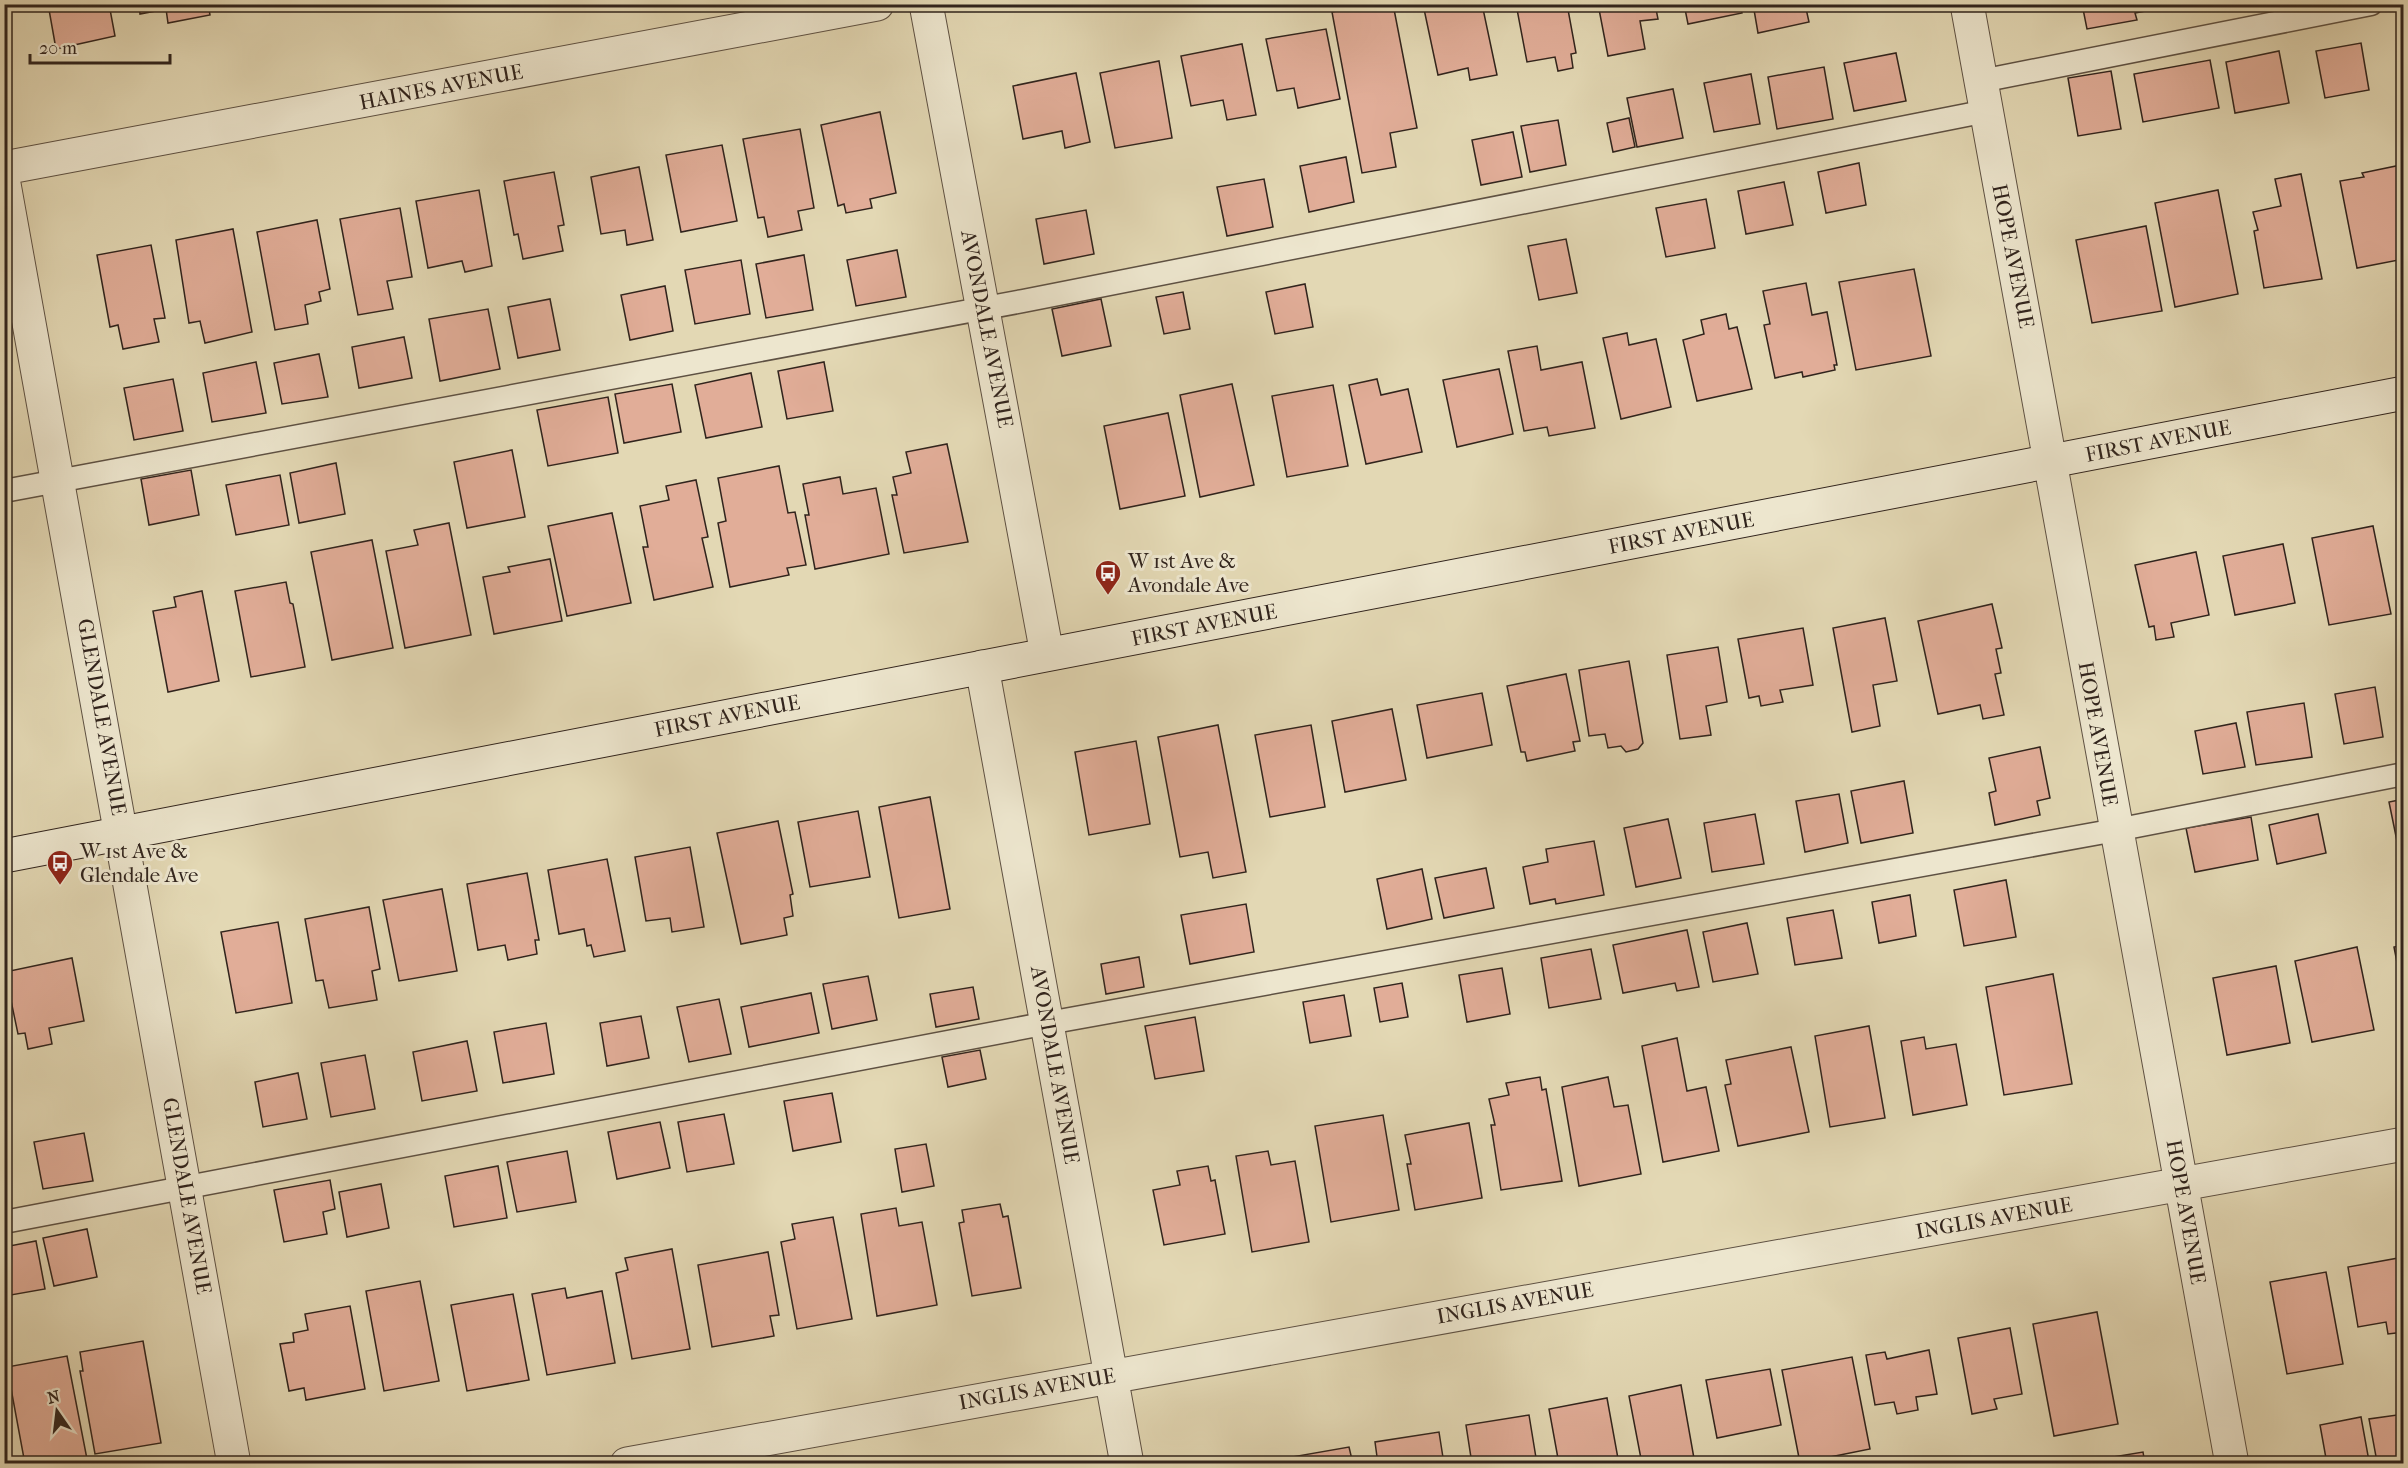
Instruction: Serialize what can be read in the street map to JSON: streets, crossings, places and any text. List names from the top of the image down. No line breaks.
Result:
{"streets":{"street":["HAINES AVENUE","HOPE AVENUE","AVONDALE AVENUE","FIRST AVENUE","GLENDALE AVENUE","INGLIS AVENUE"]},"crossings":[["HOPE AVENUE","FIRST AVENUE"],["HOPE AVENUE","INGLIS AVENUE"],["AVONDALE AVENUE","FIRST AVENUE"],["AVONDALE AVENUE","INGLIS AVENUE"],["FIRST AVENUE","GLENDALE AVENUE"]],"places":{"bus stop":["W 1st Ave & Avondale Ave","W 1st Ave & Glendale Ave"]},"scale_bar":"20 m","north":"top"}
